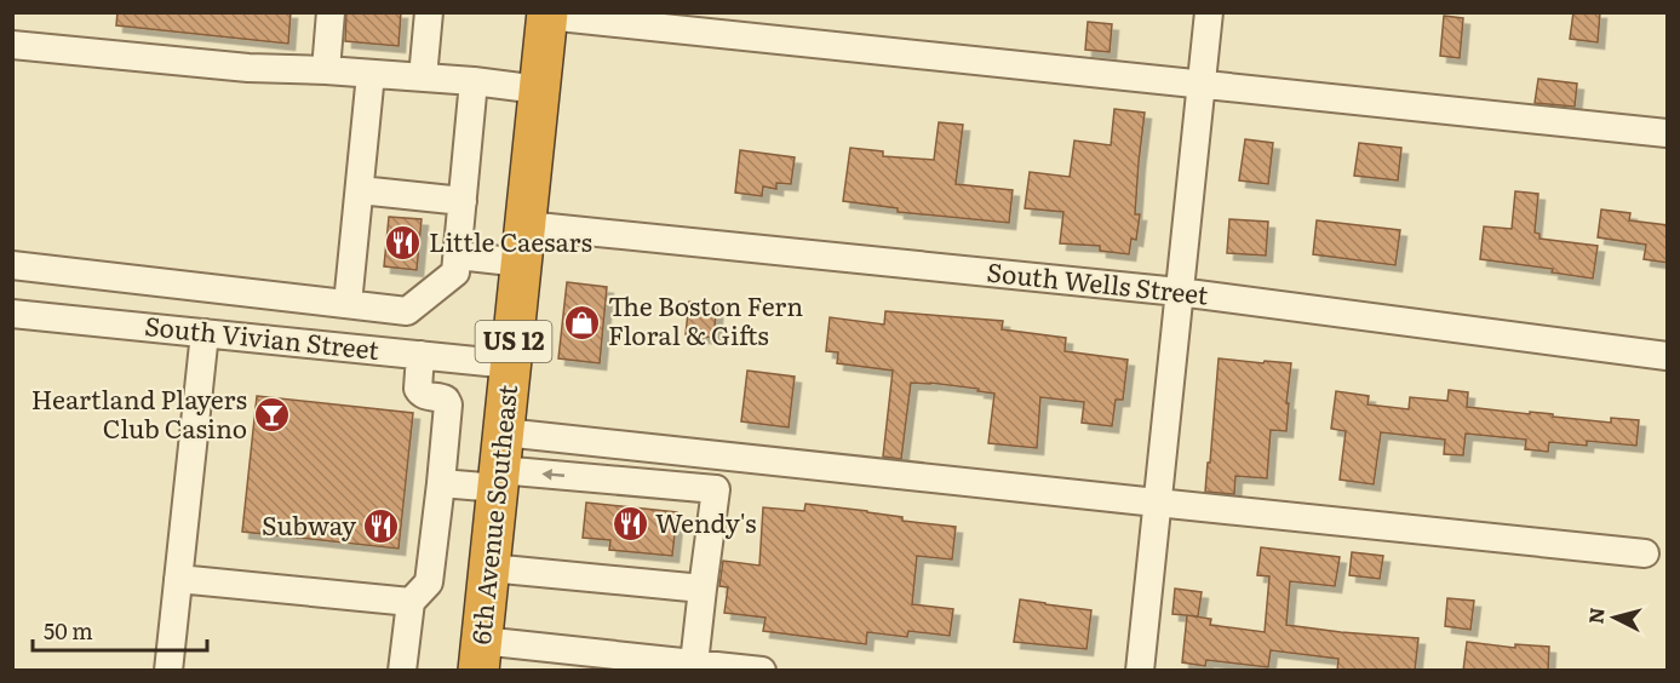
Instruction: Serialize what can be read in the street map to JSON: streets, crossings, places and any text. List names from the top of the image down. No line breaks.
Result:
{"streets":{"highway":["US 12","6th Avenue Southeast"],"street":["South Wells Street","South Vivian Street"]},"crossings":[["South Wells Street","6th Avenue Southeast"],["South Vivian Street","6th Avenue Southeast"]],"places":{"restaurant":["Little Caesars","Wendy's","Subway"],"shop":["The Boston Fern Floral & Gifts"],"bar":["Heartland Players Club Casino"]},"scale_bar":"50 m","north":"left"}
